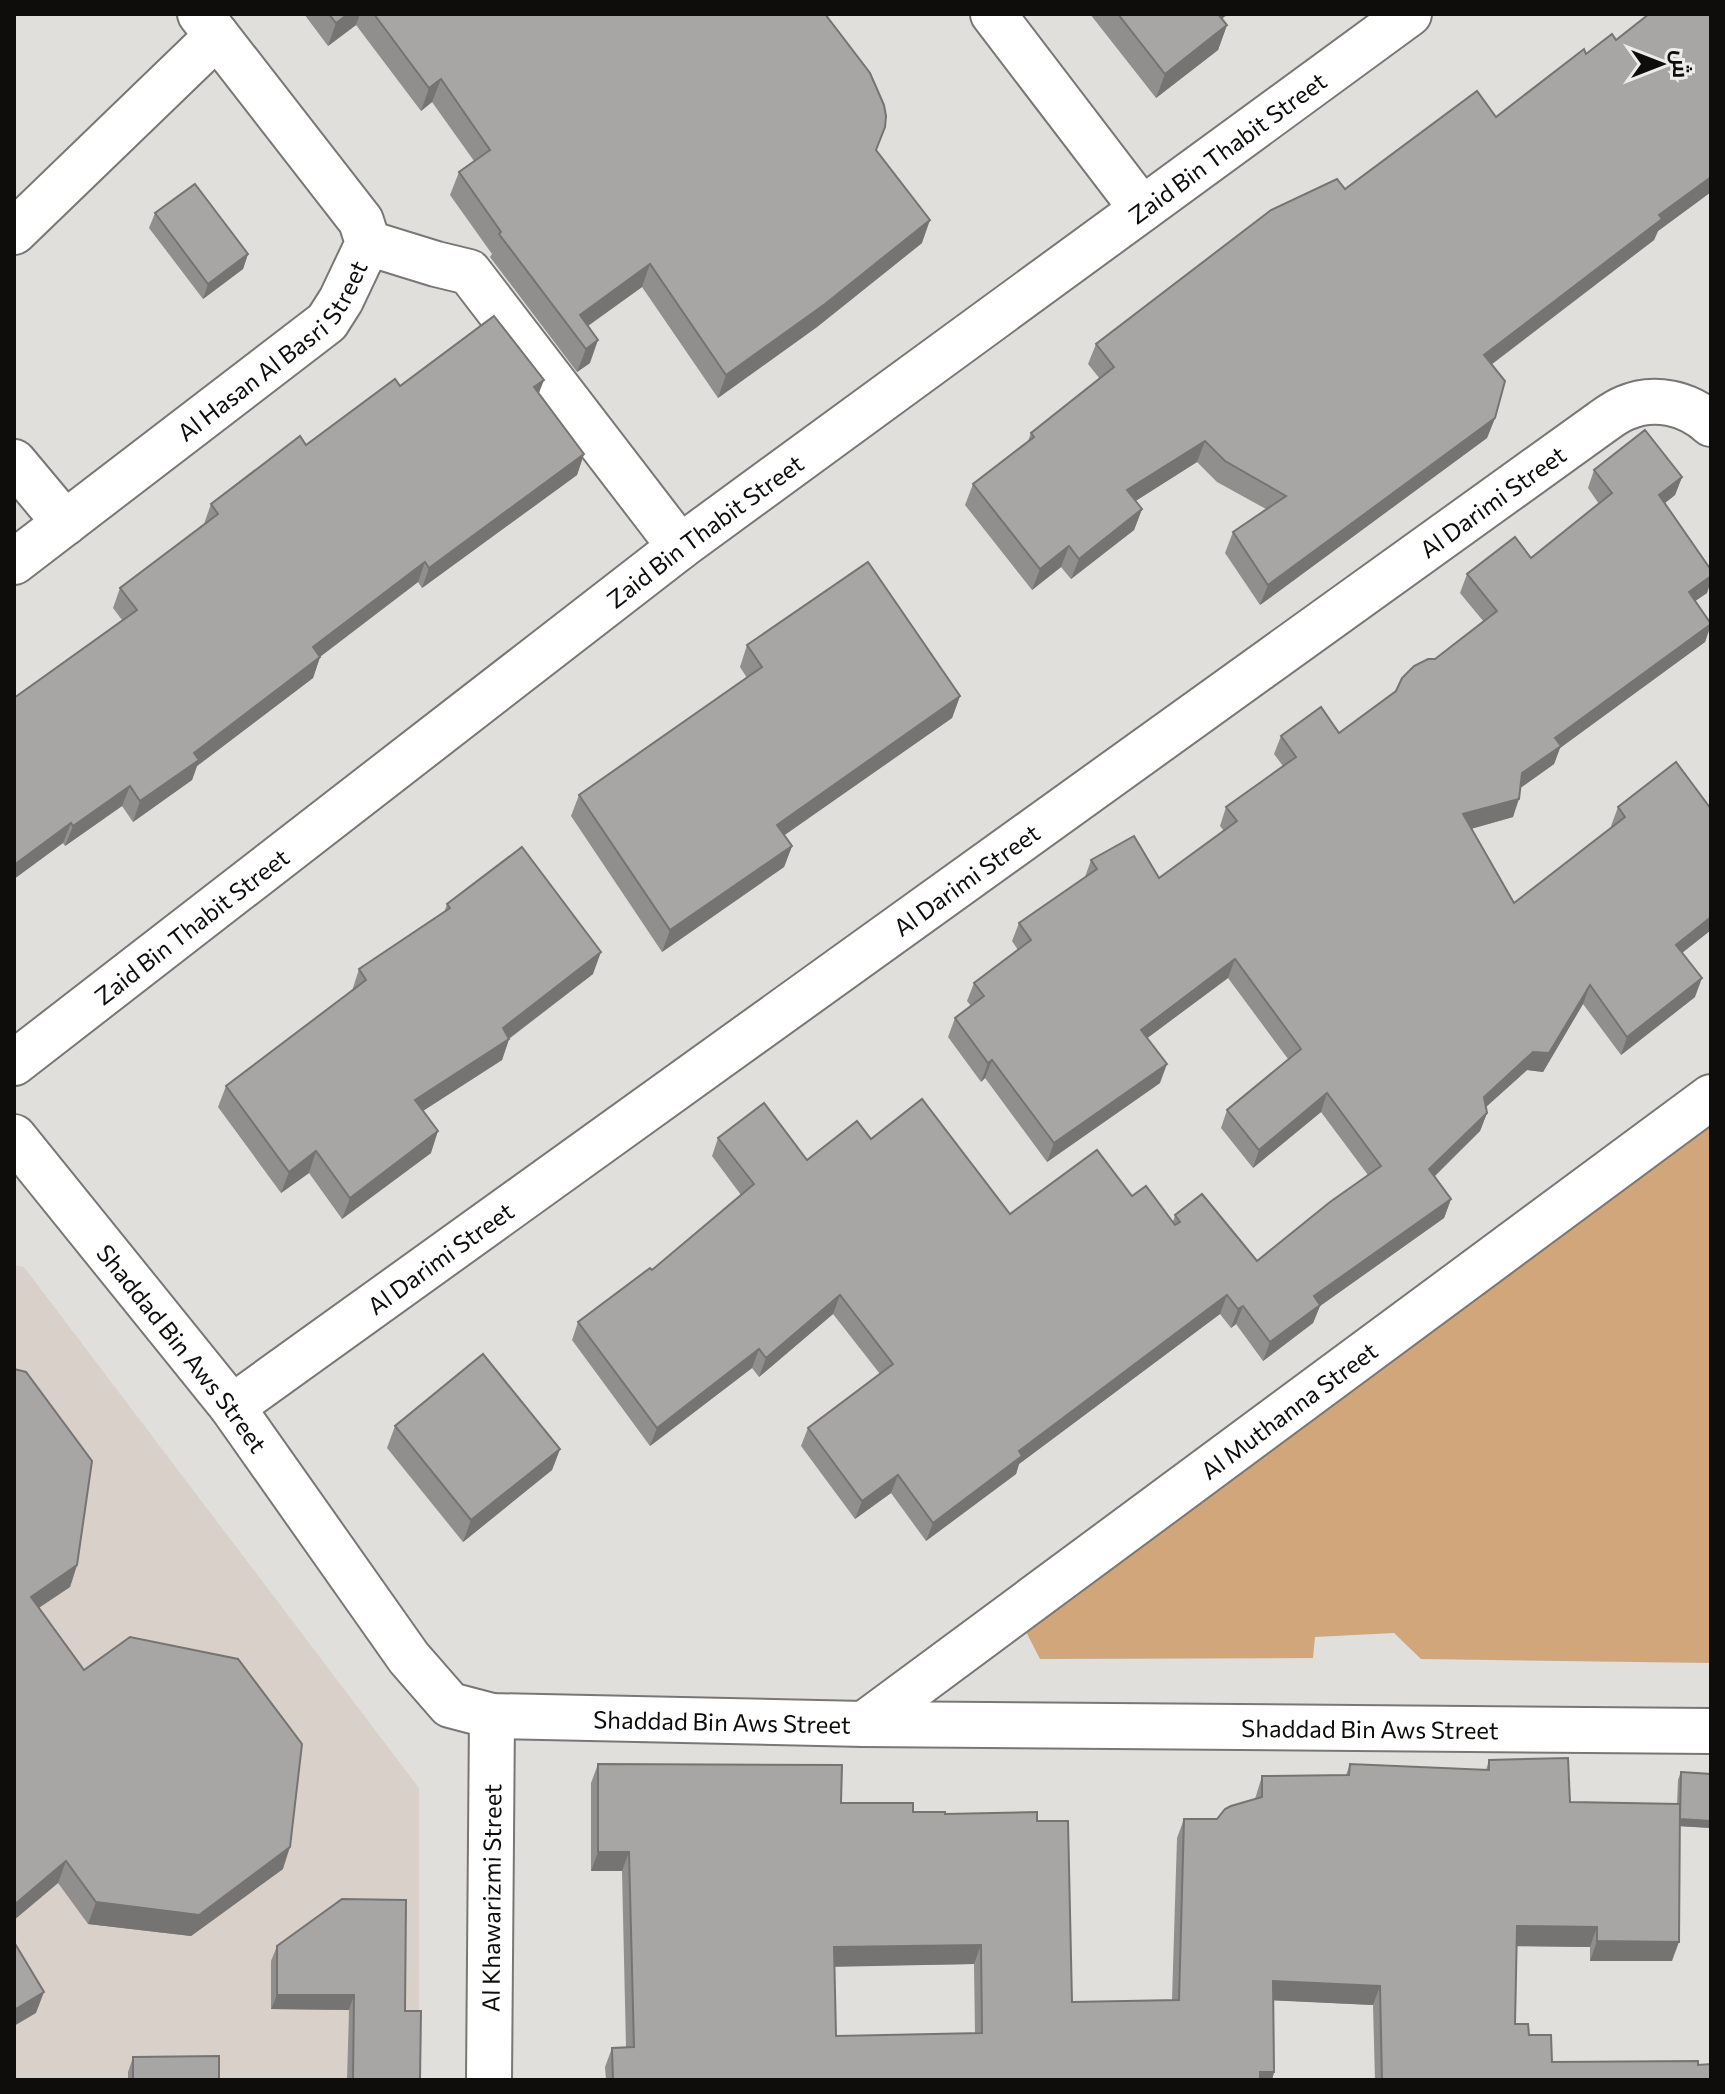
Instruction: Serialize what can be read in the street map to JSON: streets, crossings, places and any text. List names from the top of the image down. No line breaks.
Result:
{"streets":{"street":["Zaid Bin Thabit Street","Al Hasan Al Basri Street","Al Darimi Street","Shaddad Bin Aws Street","Al Muthanna Street","Al Khawarizmi Street"]},"crossings":[["Al Darimi Street","Shaddad Bin Aws Street"],["Shaddad Bin Aws Street","Al Muthanna Street"],["Shaddad Bin Aws Street","Al Khawarizmi Street"]],"north":"right"}
